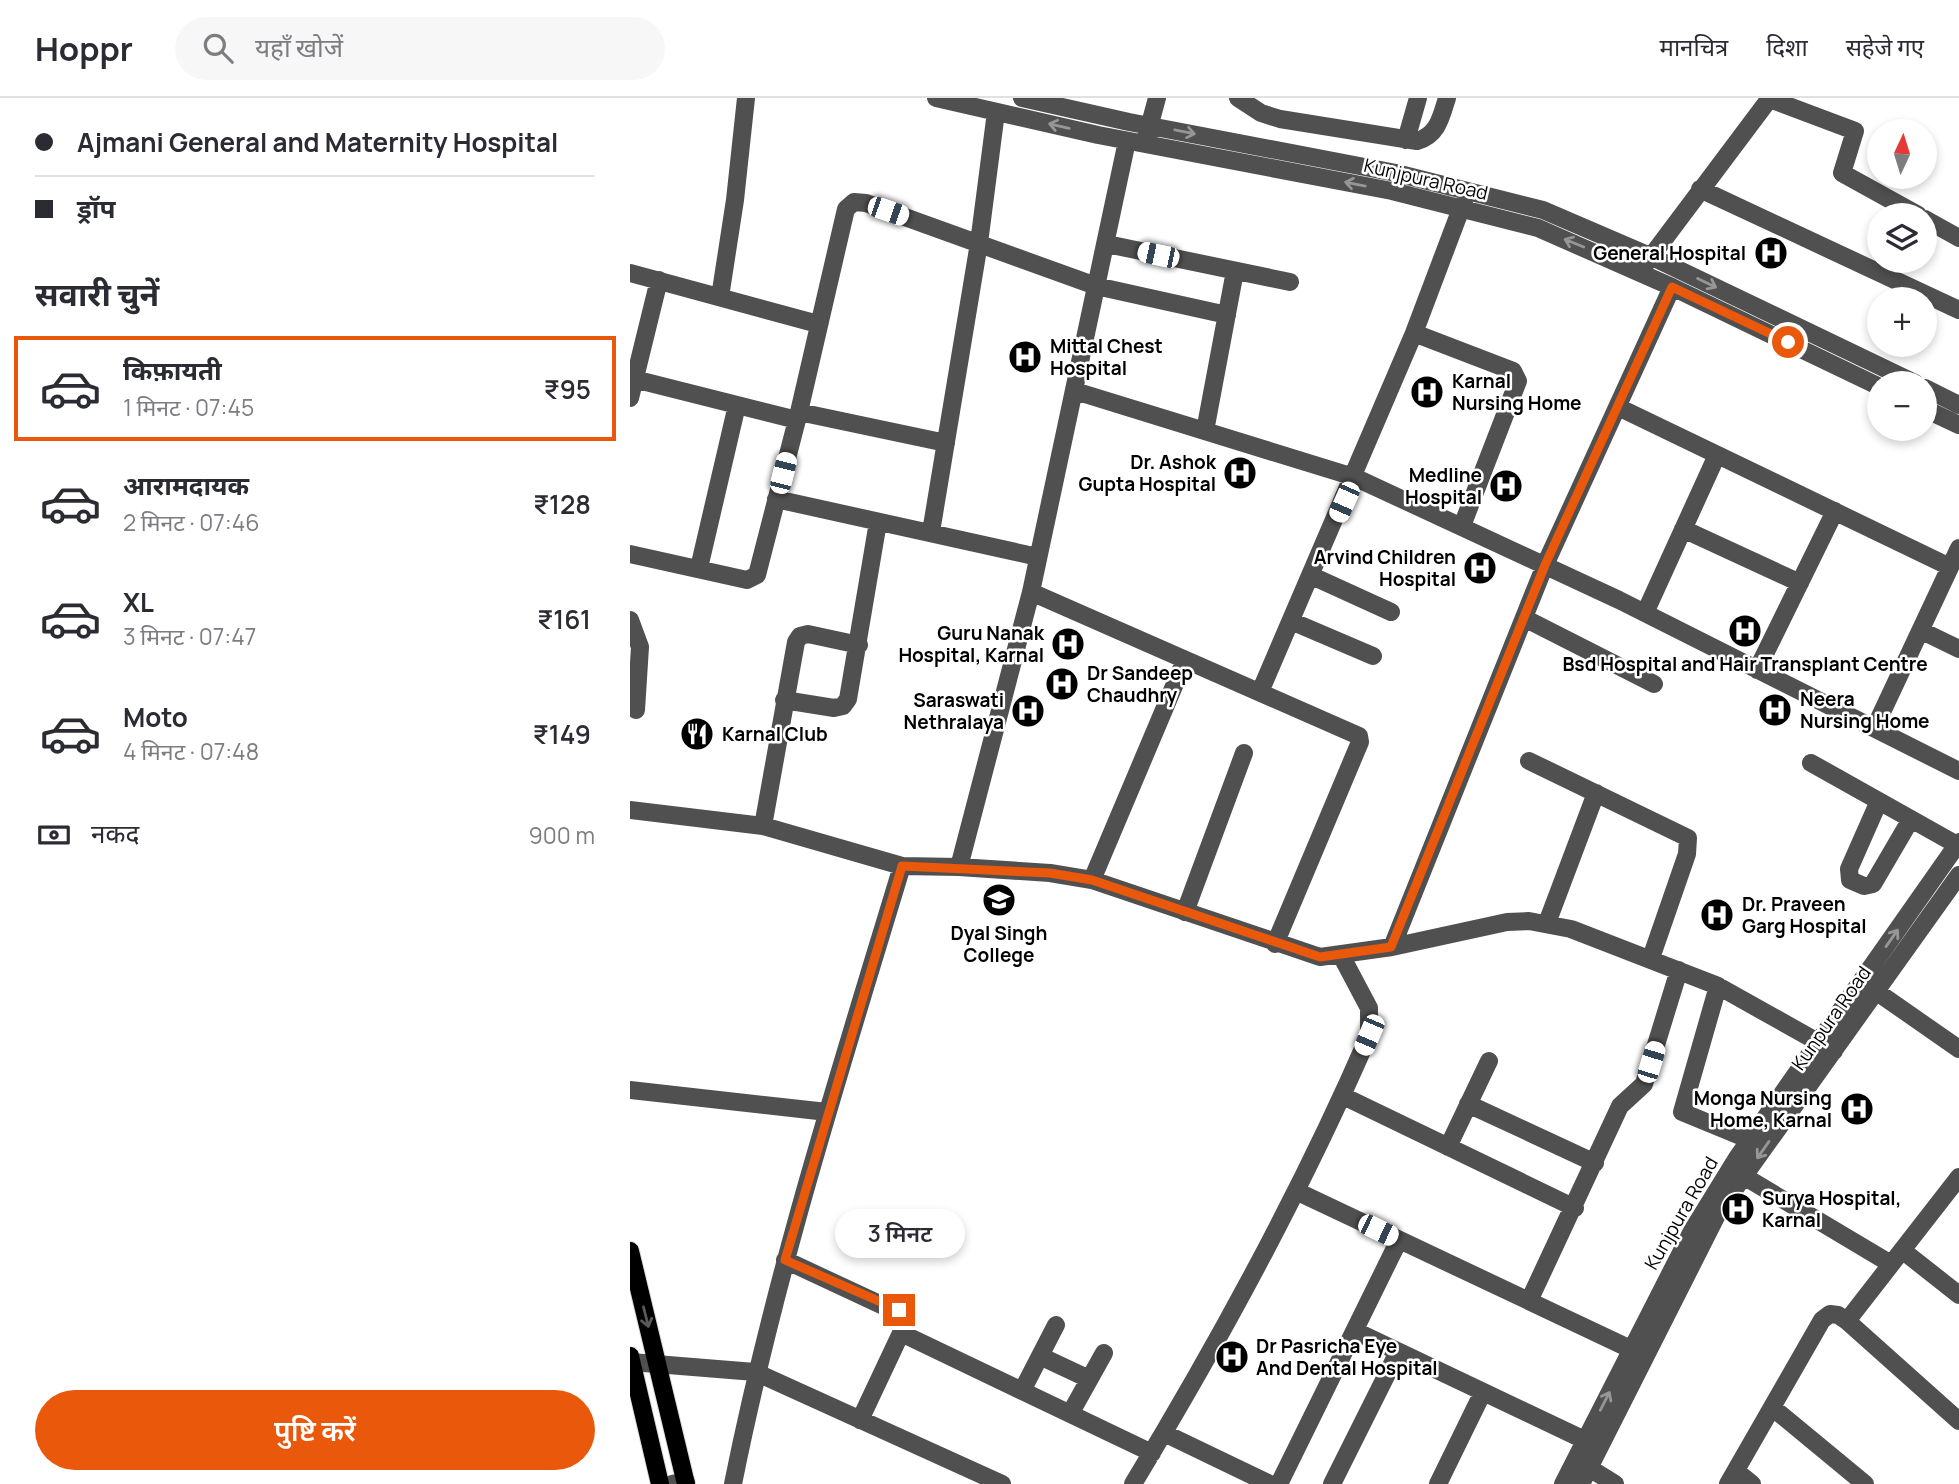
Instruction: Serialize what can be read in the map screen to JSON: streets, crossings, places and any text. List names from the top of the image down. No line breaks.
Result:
{"streets":{"street":["Kunjpura Road","Kunpura Road"]},"crossings":[["Kunjpura Road","Kunpura Road"]],"places":{"hospital":["General Hospital","Mittal Chest Hospital","Karnal Nursing Home","Dr. Ashok Gupta Hospital","Medline Hospital","Arvind Children Hospital","Bsd Hospital and Hair Transplant Centre","Guru Nanak Hospital, Karnal","Dr Sandeep Chaudhry","Neera Nursing Home","Saraswati Nethralaya","Dr. Praveen Garg Hospital","Monga Nursing Home, Karnal","Surya Hospital, Karnal","Dr Pasricha Eye And Dental Hospital"],"restaurant":["Karnal Club"],"school or university":["Dyal Singh College"]},"north":"top","page":{"header":"Hoppr","search":"यहाँ खोजें","nav":["मानचित्र","दिशा","सहेजे गए"],"banner":["Ajmani General and Maternity Hospital","ड्रॉप"],"map_buttons":["+","−"],"heading":"सवारी चुनें","list":[{"name":"किफ़ायती","note":"1 मिनट · 07:45","value":"₹95"},{"name":"आरामदायक","note":"2 मिनट · 07:46","value":"₹128"},{"name":"XL","note":"3 मिनट · 07:47","value":"₹161"},{"name":"Moto","note":"4 मिनट · 07:48","value":"₹149"}],"pay":["नकद","900 m"],"bubble":"3 मिनट","buttons":"पुष्टि करें"}}
